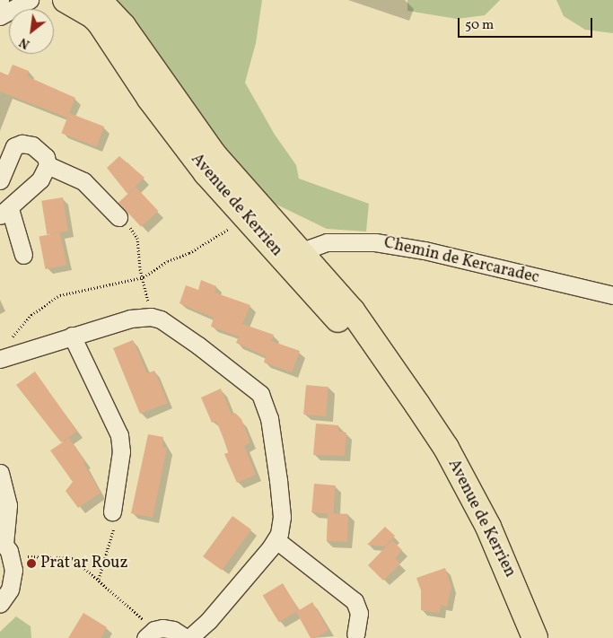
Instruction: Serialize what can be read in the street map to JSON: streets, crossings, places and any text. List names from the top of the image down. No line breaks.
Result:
{"streets":{"main road":["Avenue de Kerrien"],"street":["Chemin de Kercaradec"]},"crossings":[["Avenue de Kerrien","Chemin de Kercaradec"]],"places":["Prat ar Rouz"],"scale_bar":"50 m","north":"bottom left"}
